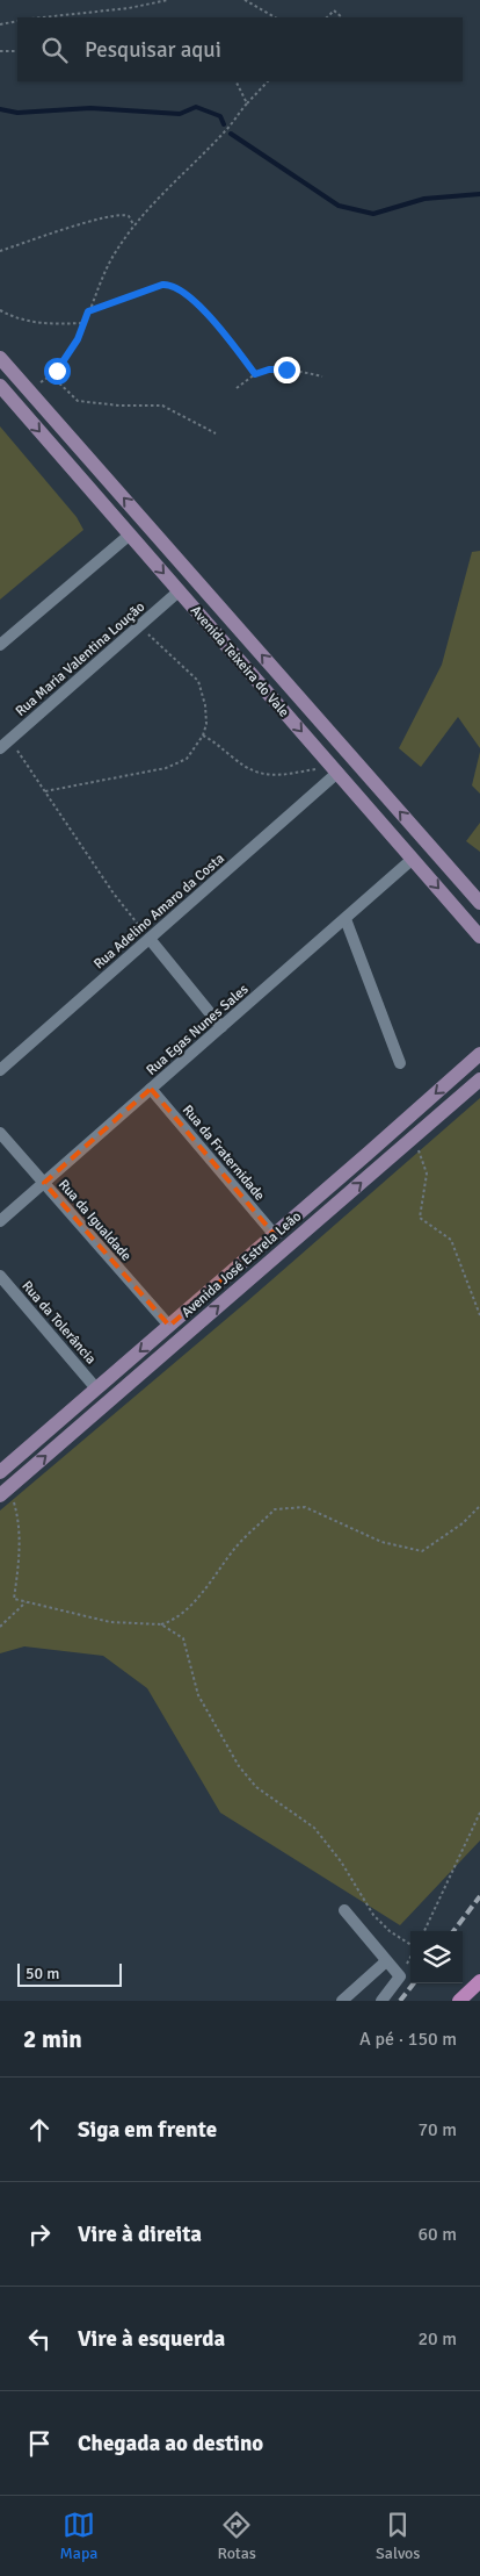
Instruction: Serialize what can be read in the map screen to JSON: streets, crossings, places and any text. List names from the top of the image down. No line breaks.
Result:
{"streets":{"street":["Rua Maria Valentina Loução","Avenida Teixeira do Vale","Rua Adelino Amaro da Costa","Rua Egas Nunes Sales","Rua da Fraternidade","Rua da Igualdade","Avenida José Estrela Leão","Rua da Tolerância"]},"crossings":[["Rua Maria Valentina Loução","Avenida Teixeira do Vale"],["Avenida Teixeira do Vale","Rua Adelino Amaro da Costa"],["Avenida Teixeira do Vale","Rua Egas Nunes Sales"],["Rua Egas Nunes Sales","Rua da Fraternidade"],["Rua Egas Nunes Sales","Rua da Igualdade"],["Rua da Fraternidade","Avenida José Estrela Leão"],["Rua da Igualdade","Avenida José Estrela Leão"],["Avenida José Estrela Leão","Rua da Tolerância"]],"scale_bar":"50 m","page":{"search":"Pesquisar aqui","scale":"50 m","heading":["2 min","A pé · 150 m"],"list":[["Siga em frente","70 m"],["Vire à direita","60 m"],["Vire à esquerda","20 m"],"Chegada ao destino"],"nav":["Mapa","Rotas","Salvos"]}}
